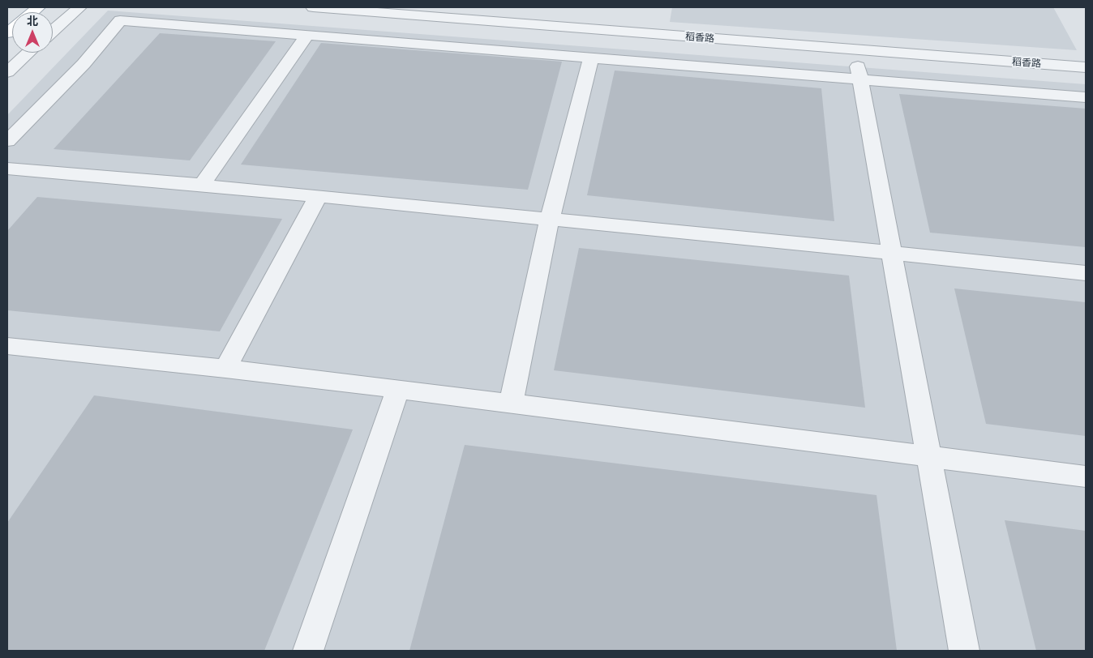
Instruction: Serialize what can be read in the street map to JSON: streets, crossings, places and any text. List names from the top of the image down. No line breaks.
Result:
{"streets":{"street":["稻香路"]},"north":"top"}
